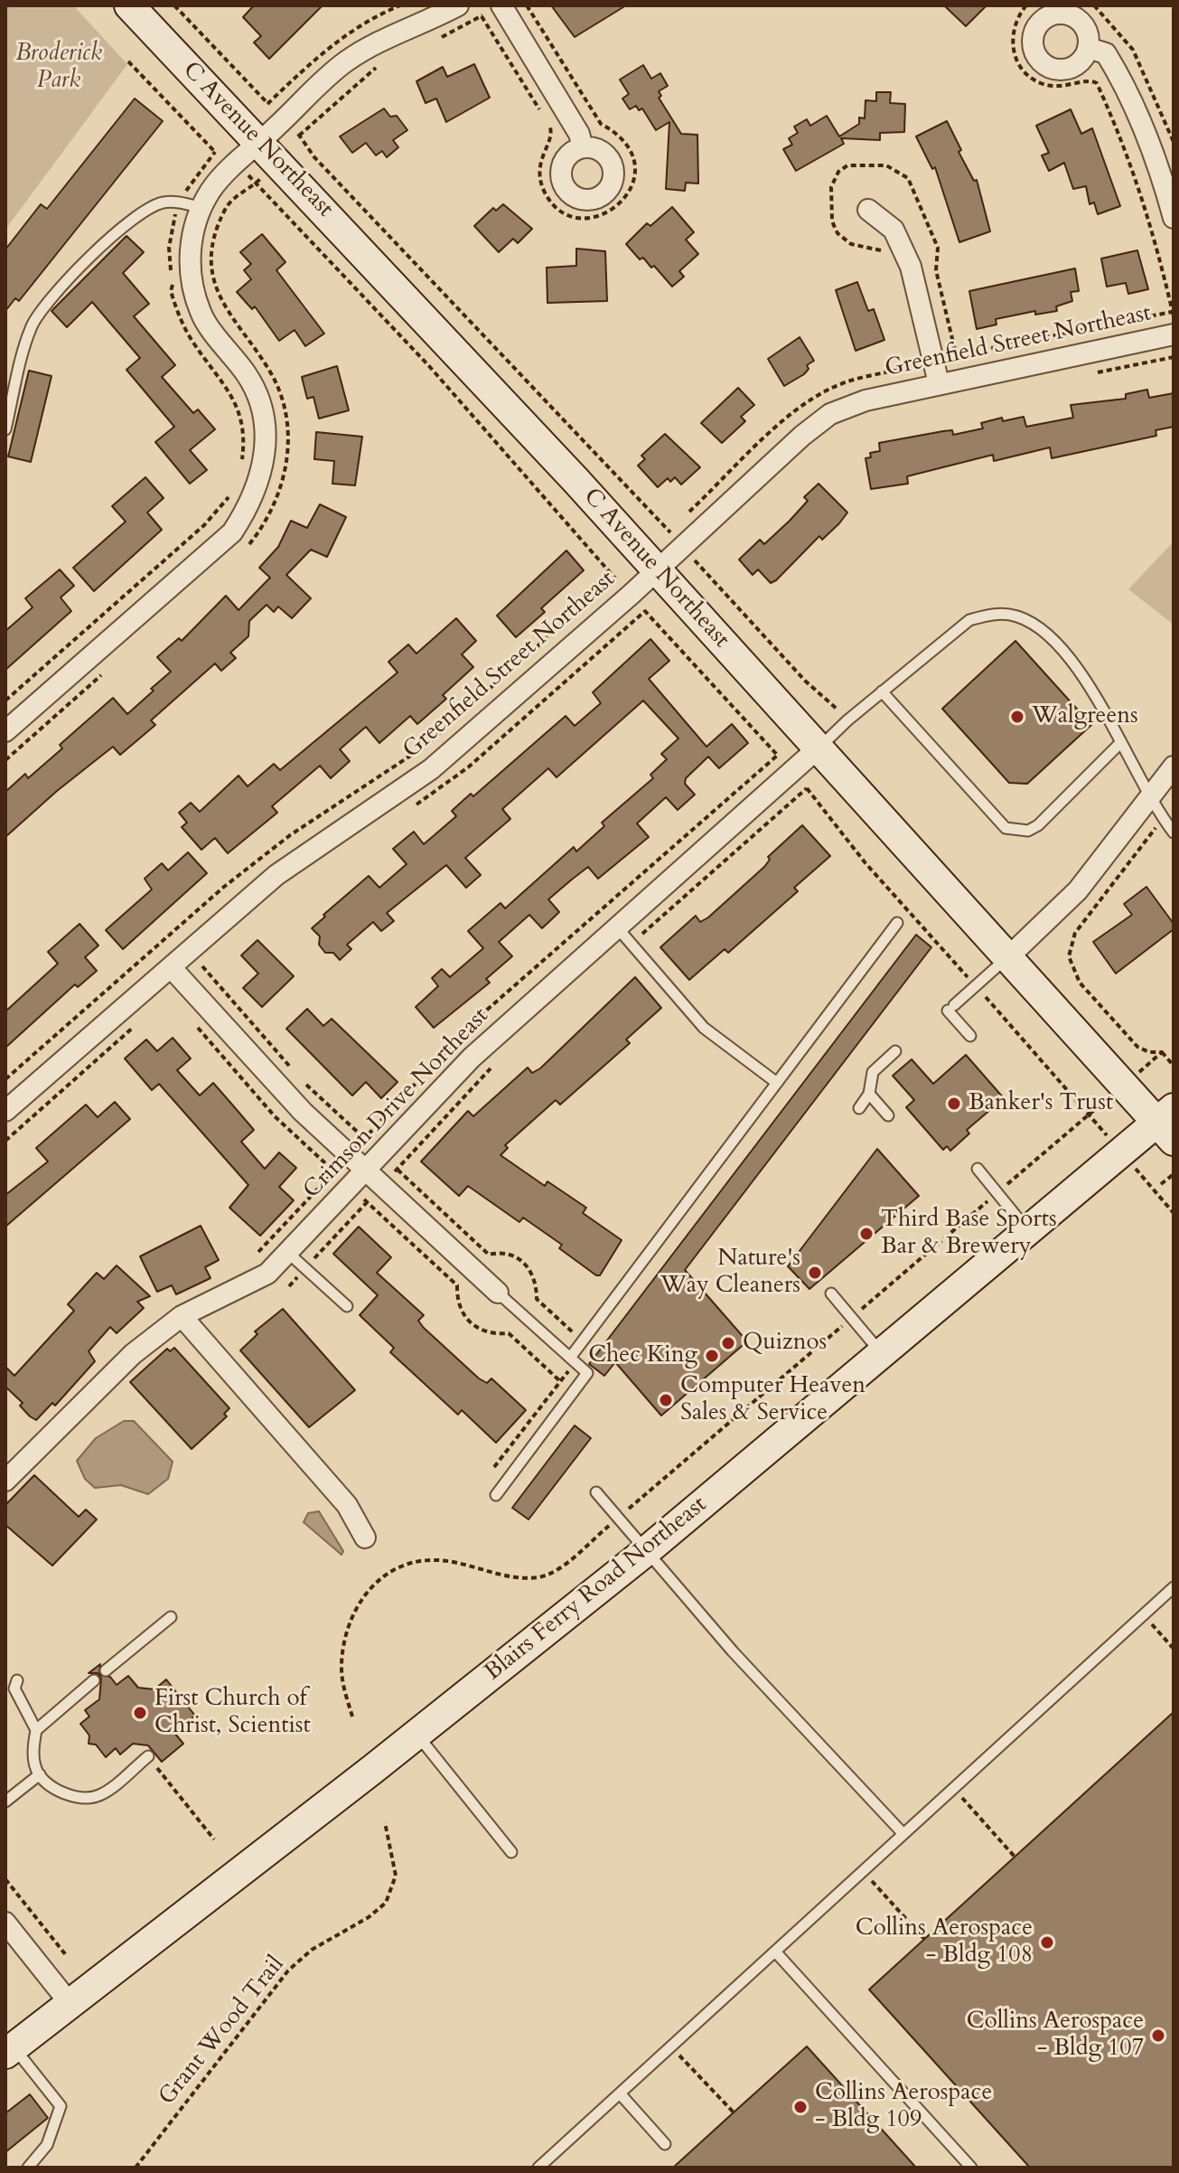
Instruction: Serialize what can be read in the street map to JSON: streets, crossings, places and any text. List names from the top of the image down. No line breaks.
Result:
{"streets":{"main road":["C Avenue Northeast","Blairs Ferry Road Northeast"],"street":["Greenfield Street Northeast","Crimson Drive Northeast"],"path":["Grant Wood Trail"]},"crossings":[["C Avenue Northeast","Greenfield Street Northeast"],["C Avenue Northeast","Crimson Drive Northeast"],["C Avenue Northeast","Blairs Ferry Road Northeast"]],"parks":["Broderick Park"],"places":["Walgreens","Banker's Trust","Third Base Sports Bar & Brewery","Nature's Way Cleaners","Quiznos","Chec King","Computer Heaven Sales & Service","First Church of Christ, Scientist","Collins Aerospace - Bldg 108","Collins Aerospace - Bldg 107","Collins Aerospace - Bldg 109"]}
